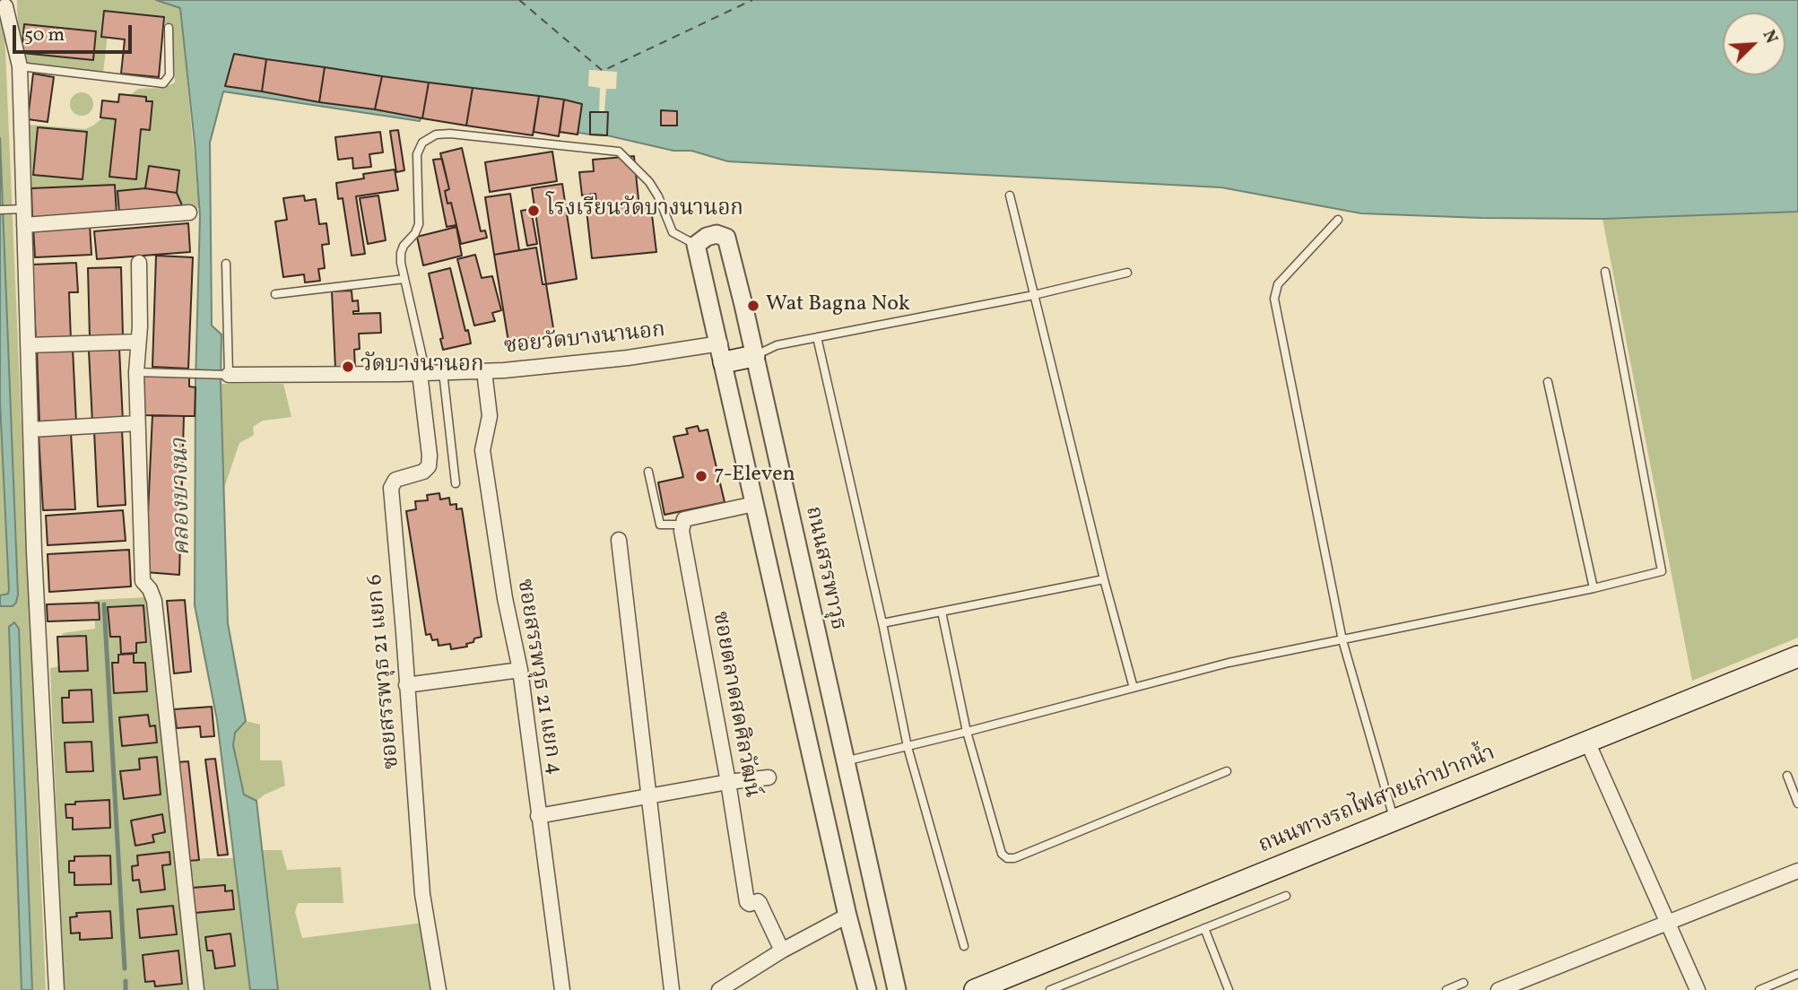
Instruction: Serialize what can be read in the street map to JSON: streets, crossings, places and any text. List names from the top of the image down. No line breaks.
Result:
{"streets":{"main road":["ถนนทางรถไฟสายเก่าปากน้ำ"],"street":["ซอยวัดบางนานอก","ถนนสรรพาวุธ","ซอยสรรพวุธ 21 แยก 6","ซอยสรรพวุธ 21 แยก 4","ซอยตลาดสดศิลวัฒน์"]},"crossings":[["ซอยวัดบางนานอก","ซอยสรรพวุธ 21 แยก 6"],["ซอยวัดบางนานอก","ซอยสรรพวุธ 21 แยก 4"]],"water":["คลองบางนา"],"places":["โรงเรียนวัดบางนานอก","Wat Bagna Nok","วัดบางนานอก","7-Eleven"],"scale_bar":"50 m","north":"top right"}
